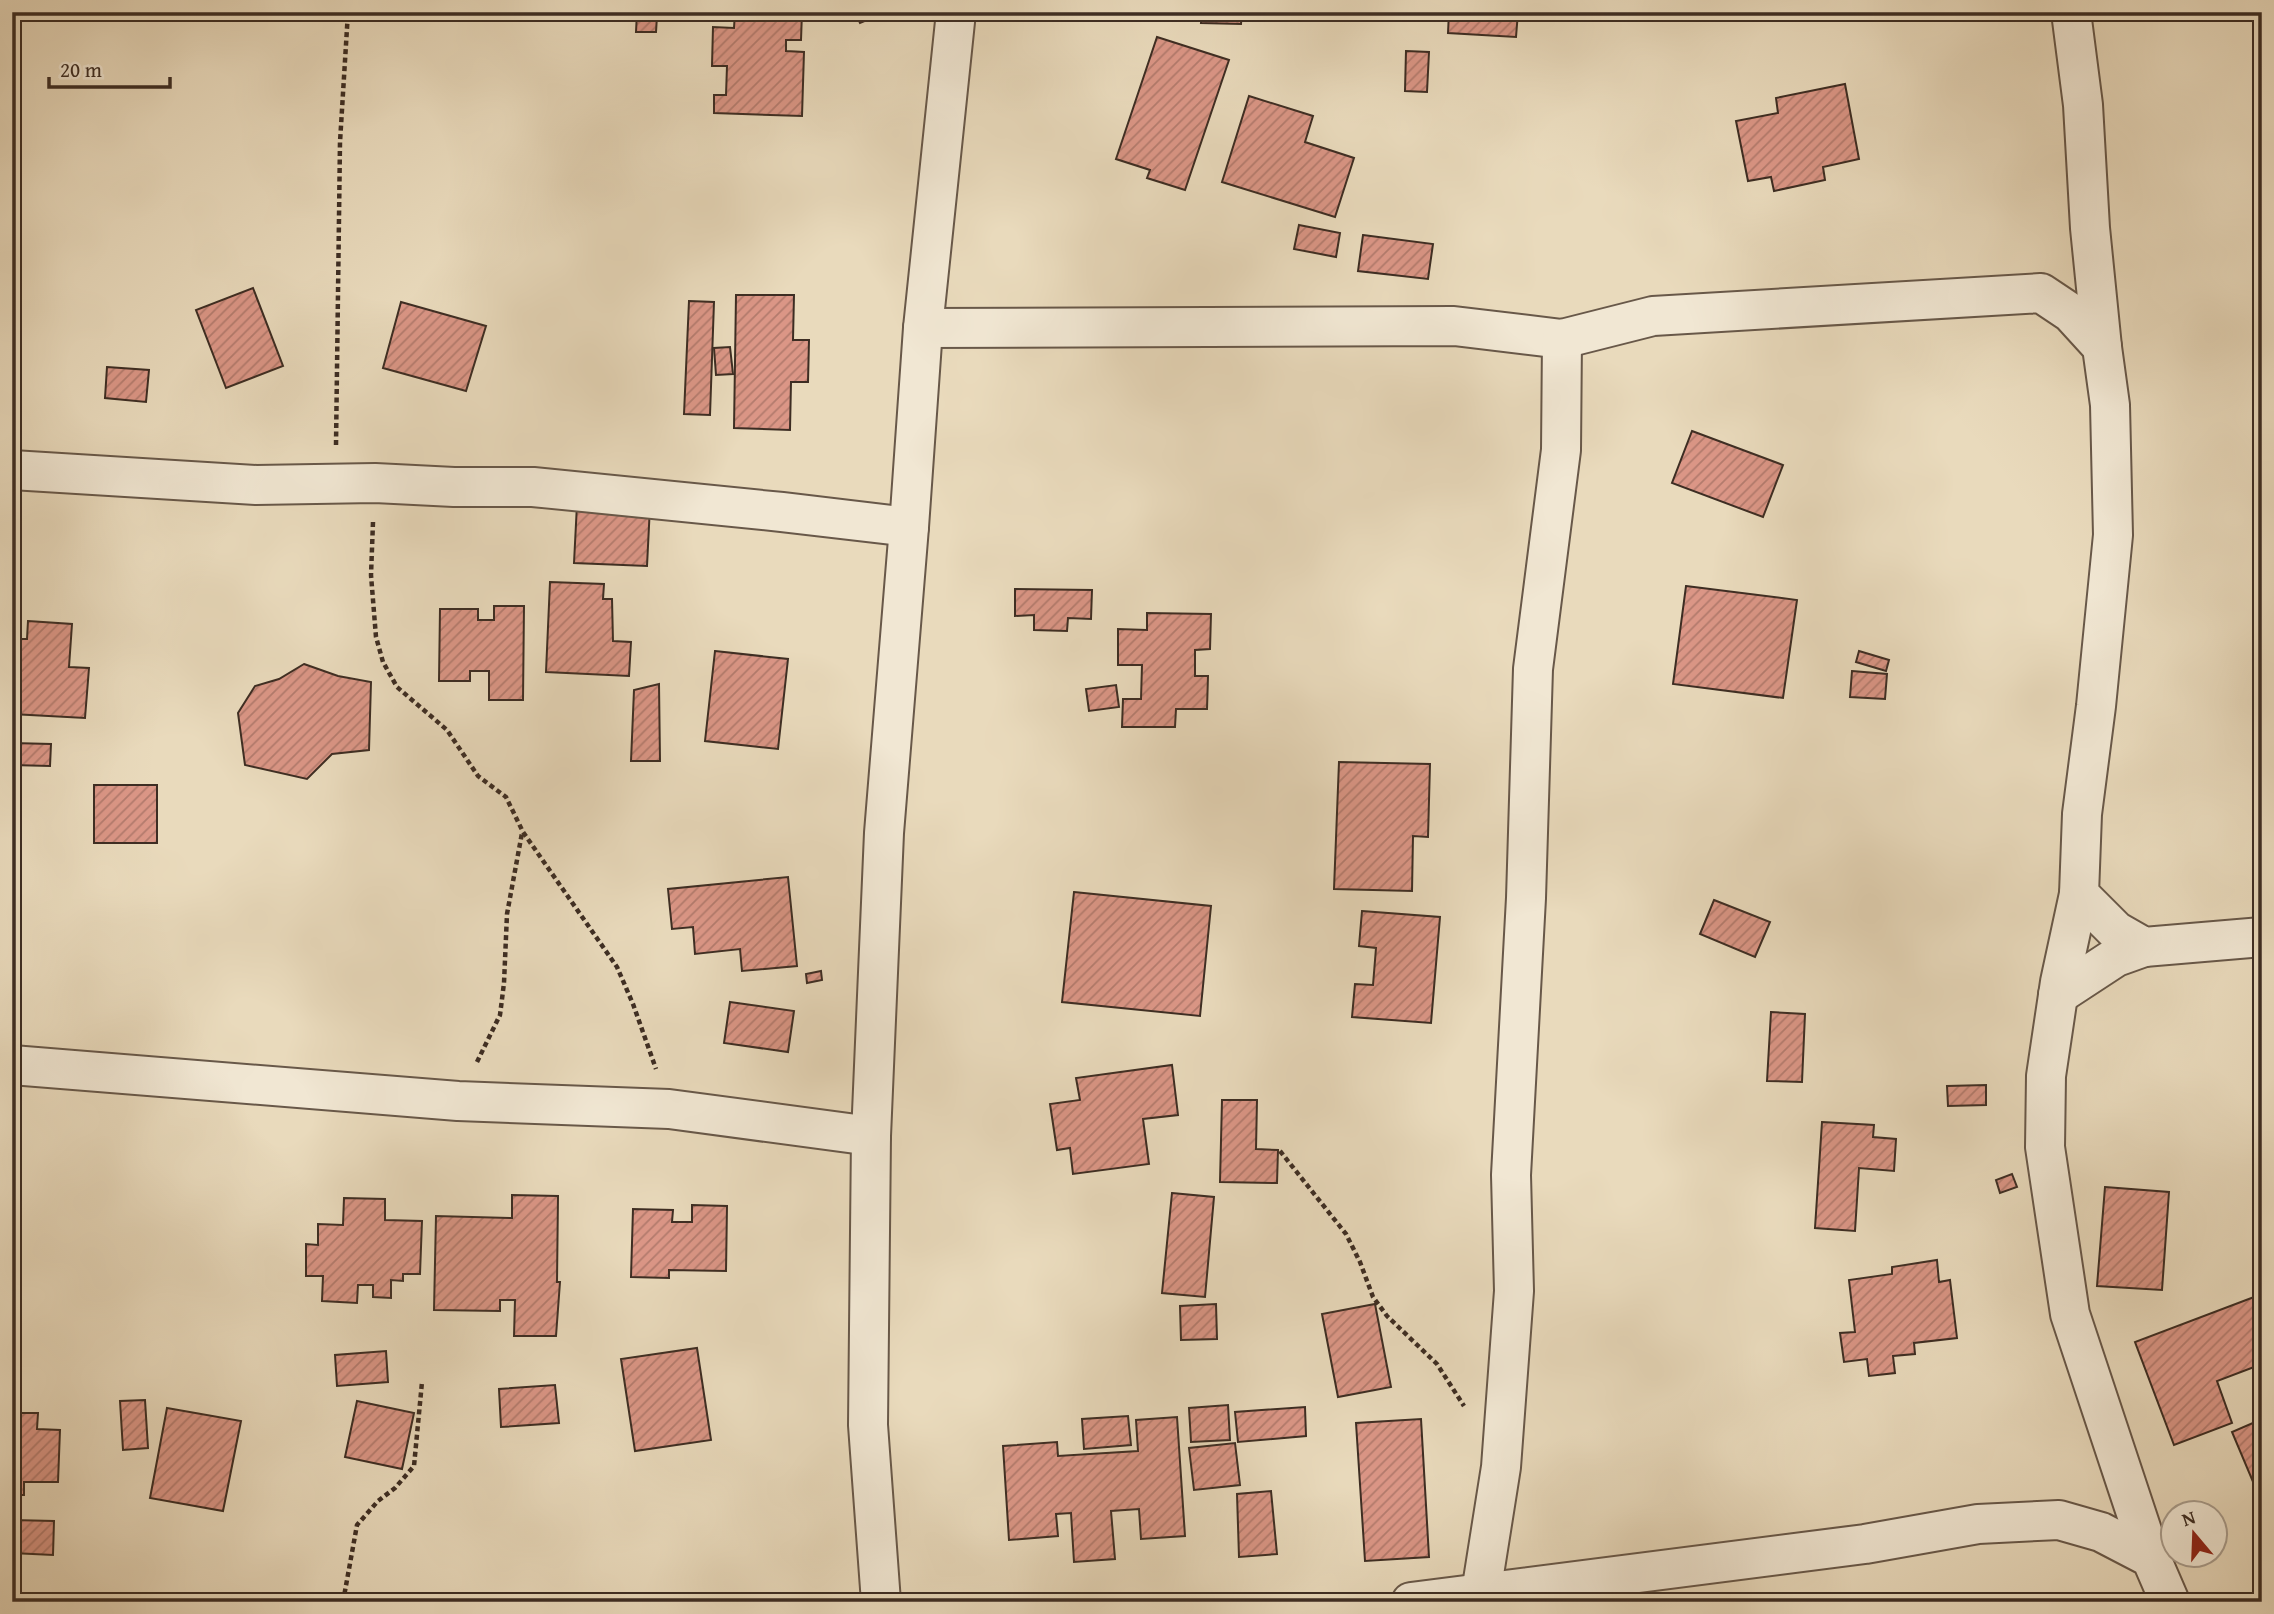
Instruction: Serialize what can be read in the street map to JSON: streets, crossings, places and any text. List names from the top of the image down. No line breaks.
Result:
{"scale_bar":"20 m","north":"top"}
